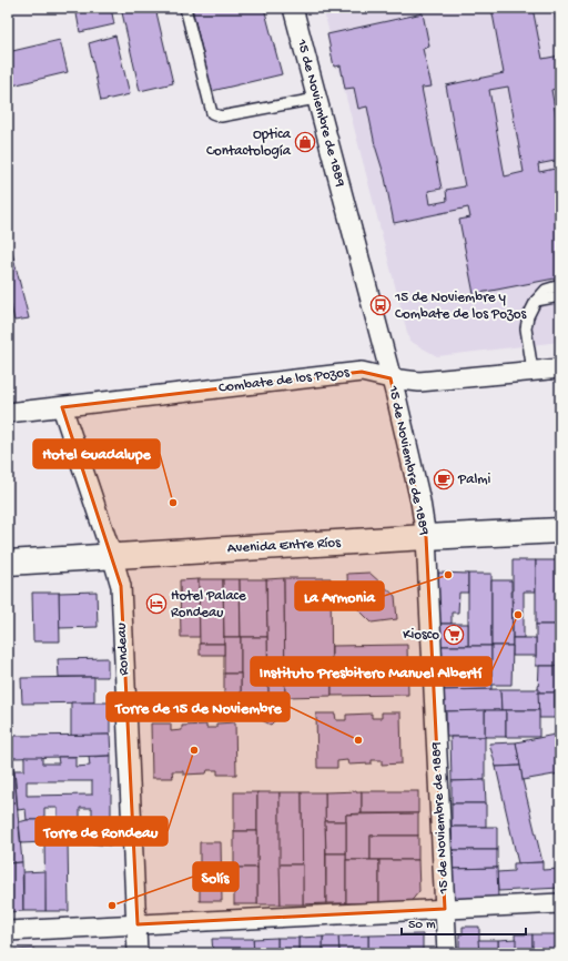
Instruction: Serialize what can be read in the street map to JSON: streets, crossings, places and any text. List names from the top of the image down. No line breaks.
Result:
{"streets":{"main road":["Avenida Entre Ríos"],"street":["15 de Noviembre de 1889","Combate de los Pozos","Rondeau"]},"crossings":[["15 de Noviembre de 1889","Combate de los Pozos"],["15 de Noviembre de 1889","Avenida Entre Ríos"],["Combate de los Pozos","Rondeau"],["Avenida Entre Ríos","Rondeau"]],"places":{"shop":["Optica Contactología"],"bus stop":["15 de Noviembre y Combate de los Pozos"],"cafe":["Palmi"],"other":["Hotel Guadalupe","La Armonia","Instituto Presbitero Manuel Albertí","Torre de 15 de Noviembre","Torre de Rondeau","Solís"],"hotel":["Hotel Palace Rondeau"],"supermarket":["Kiosco"]},"scale_bar":"50 m"}
